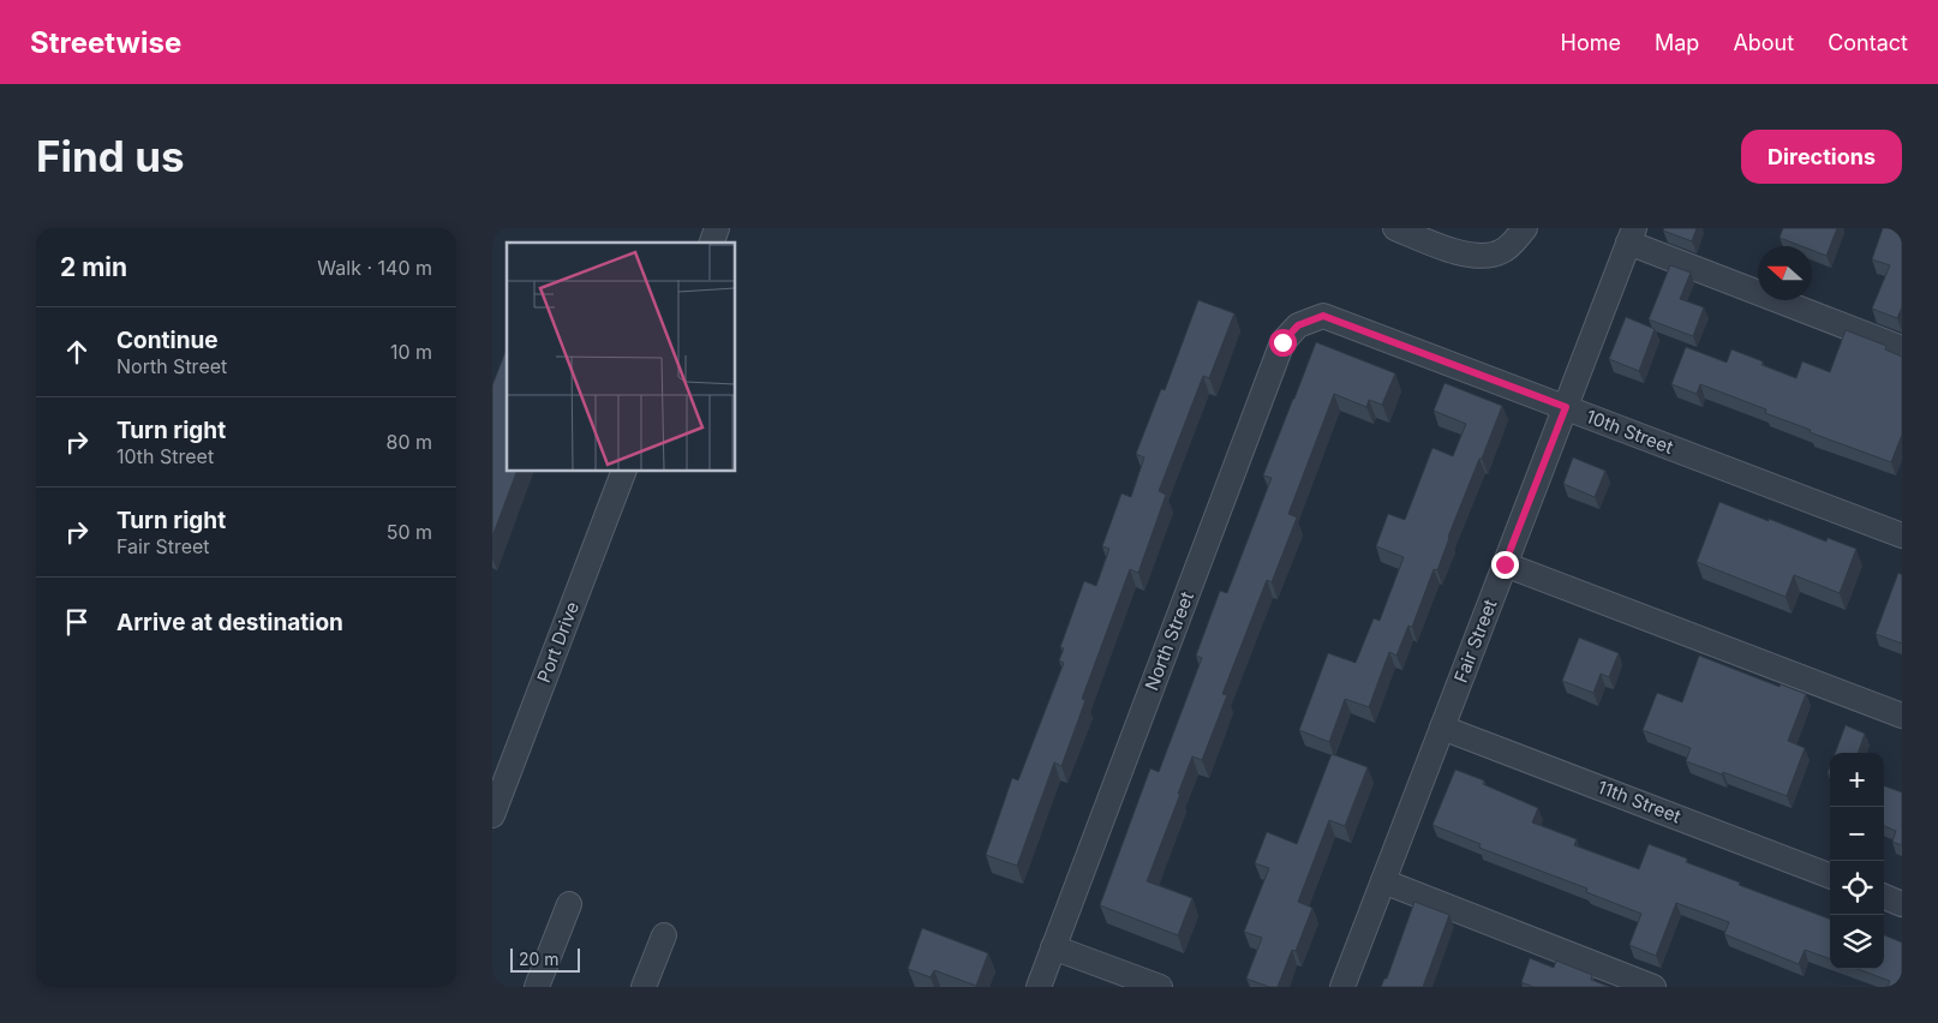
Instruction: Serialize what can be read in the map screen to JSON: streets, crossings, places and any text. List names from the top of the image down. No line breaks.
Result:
{"streets":{"street":["10th Street","North Street","Fair Street","Port Drive","11th Street"]},"crossings":[["10th Street","North Street"],["10th Street","Fair Street"],["Fair Street","11th Street"]],"scale_bar":"20 m","north":"left","page":{"header":"Streetwise","nav":["Home","Map","About","Contact"],"buttons":"Directions","title":"Find us","heading":["2 min","Walk · 140 m"],"list":[["Continue","North Street","10 m"],["Turn right","10th Street","80 m"],["Turn right","Fair Street","50 m"],"Arrive at destination"],"map_buttons":["+","−"],"scale":"20 m"}}
